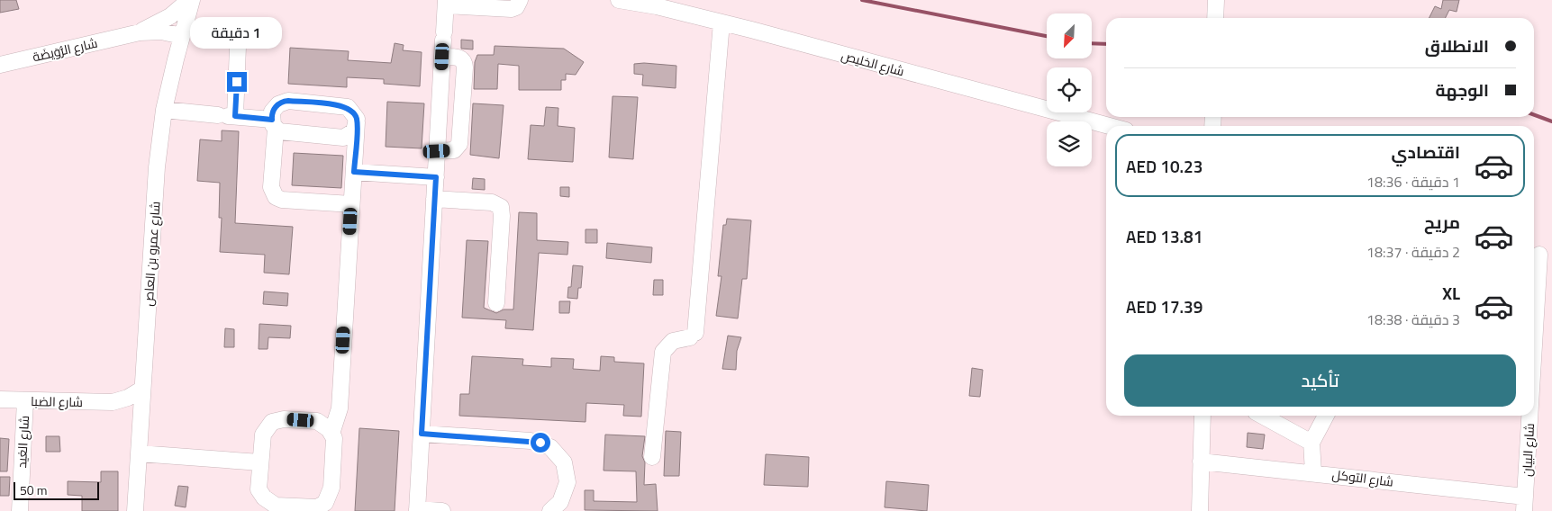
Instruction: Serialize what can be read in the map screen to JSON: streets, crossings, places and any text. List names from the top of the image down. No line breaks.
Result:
{"streets":{"street":["شارع الرُّوَيضَة","شارع الخليص","شارع عمرو بن العاص","شارع الضبا","شارع الغيد","شارع البيان","شارع التوكل"]},"crossings":[["شارع الرُّوَيضَة","شارع عمرو بن العاص"],["شارع عمرو بن العاص","شارع الضبا"],["شارع الضبا","شارع الغيد"],["شارع البيان","شارع التوكل"]],"scale_bar":"50 m","north":"bottom left","page":{"bubble":"1 دقيقة","banner":["الانطلاق","الوجهة"],"list":[{"name":"اقتصادي","note":"1 دقيقة · 18:36","value":"AED 10.23"},{"name":"مريح","note":"2 دقيقة · 18:37","value":"AED 13.81"},{"name":"XL","note":"3 دقيقة · 18:38","value":"AED 17.39"}],"buttons":"تأكيد","scale":"50 m"}}
